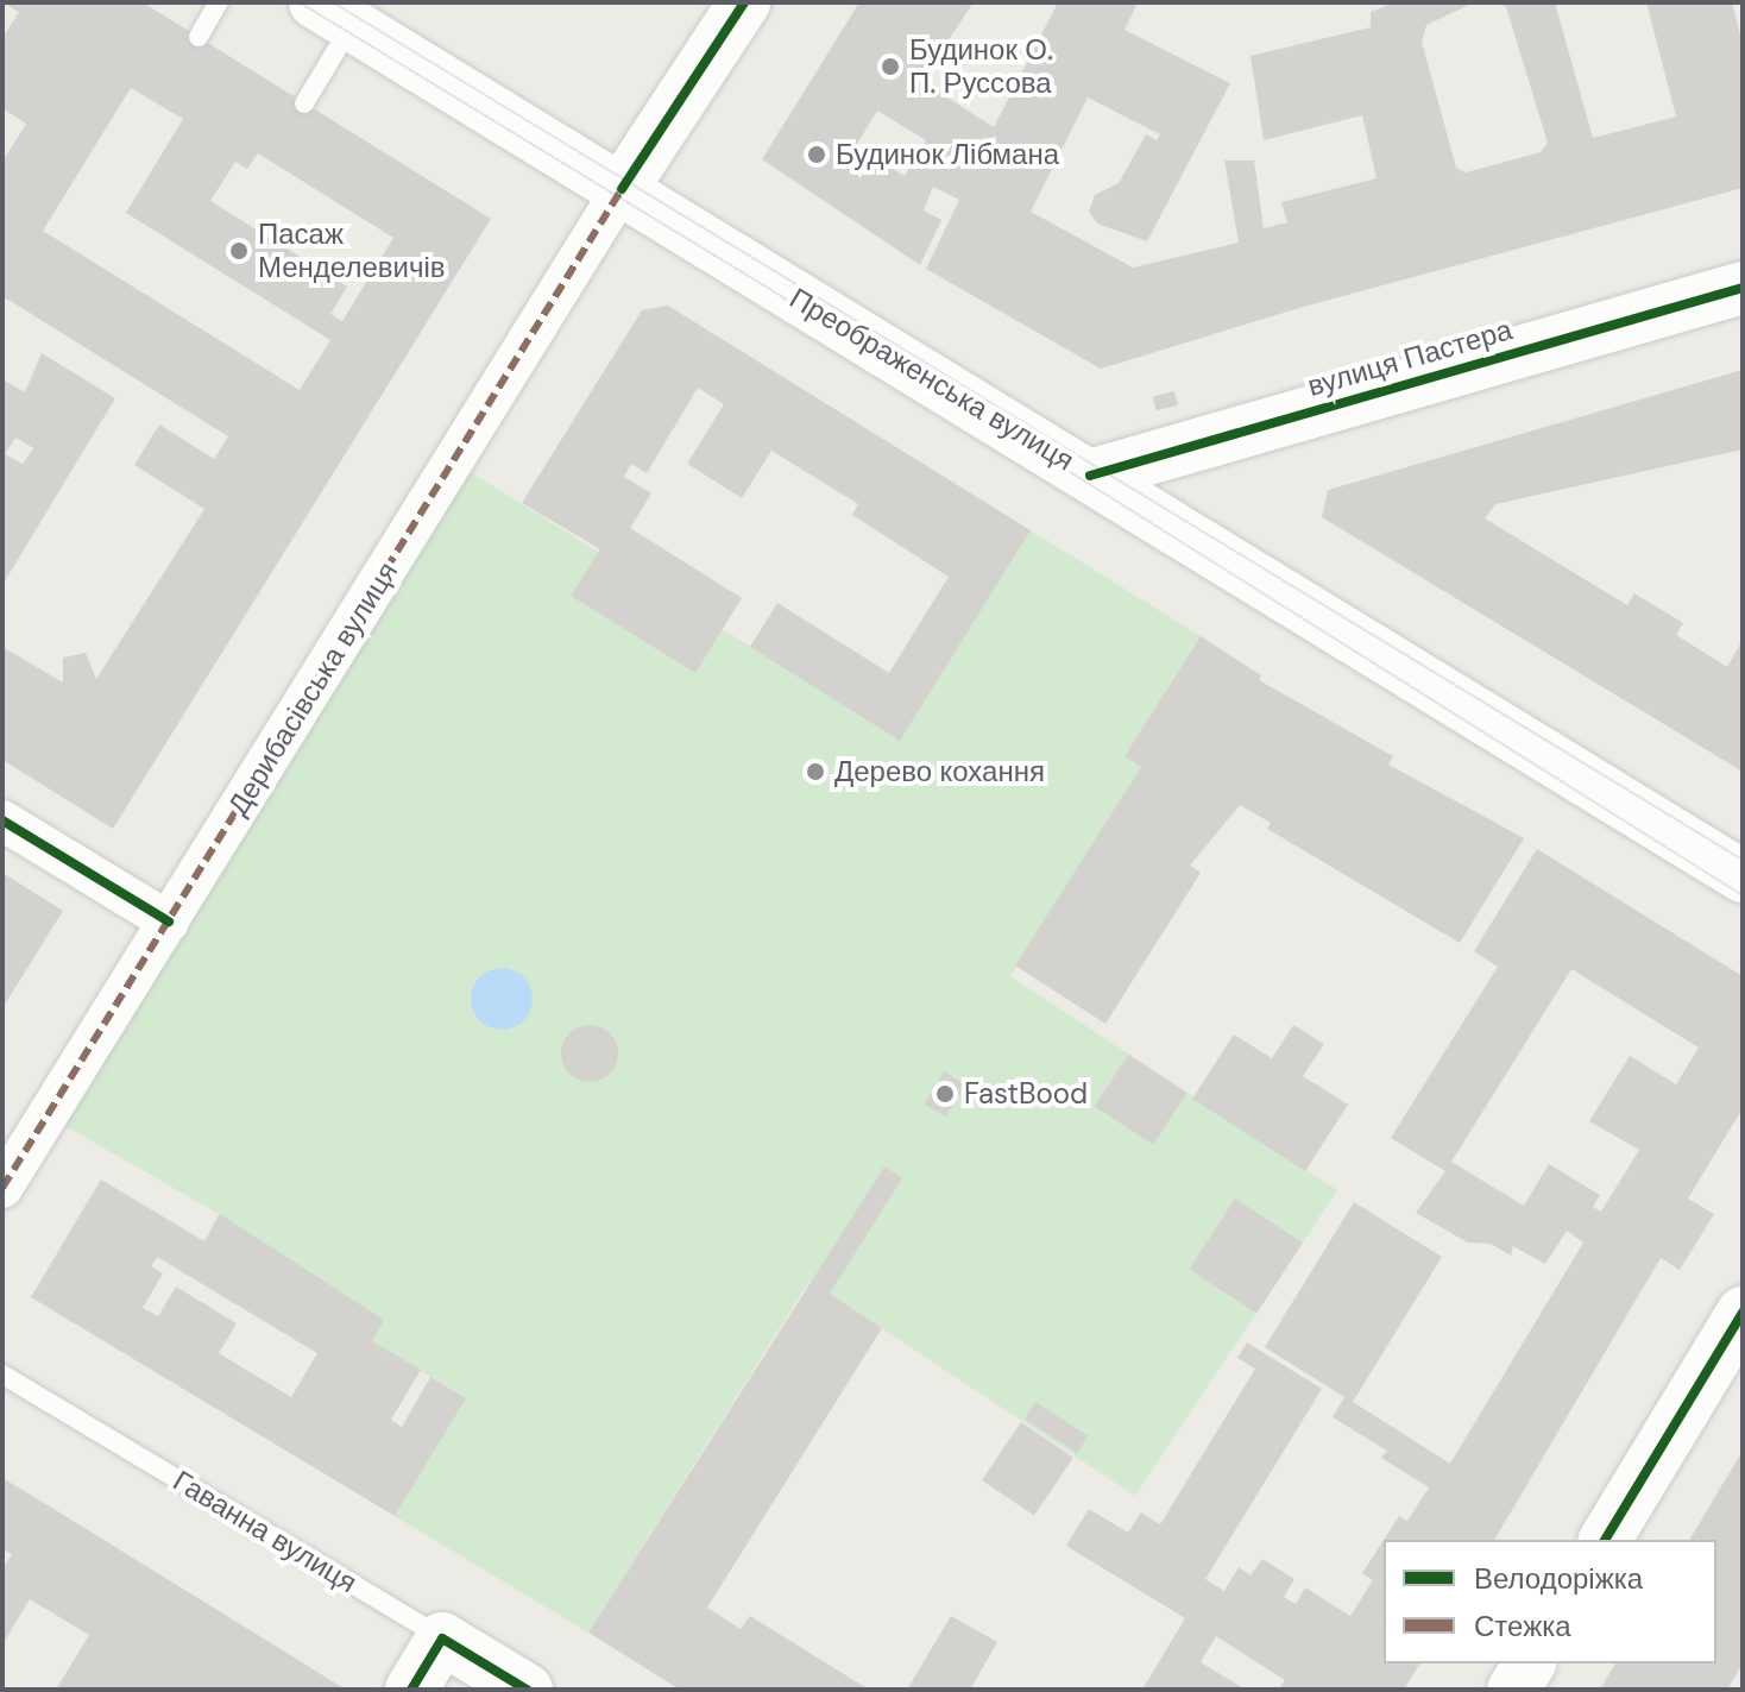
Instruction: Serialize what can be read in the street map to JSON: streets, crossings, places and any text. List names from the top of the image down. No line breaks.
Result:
{"streets":{"main road":["вулиця Пастера","Преображенська вулиця","Гаванна вулиця"],"street":["Дерибасівська вулиця"]},"crossings":[["вулиця Пастера","Преображенська вулиця"],["Преображенська вулиця","Дерибасівська вулиця"]],"places":["Будинок О. П. Руссова","Будинок Лібмана","Пасаж Менделевичів","Дерево кохання","FastBood"],"legend":["Велодоріжка","Стежка"]}
